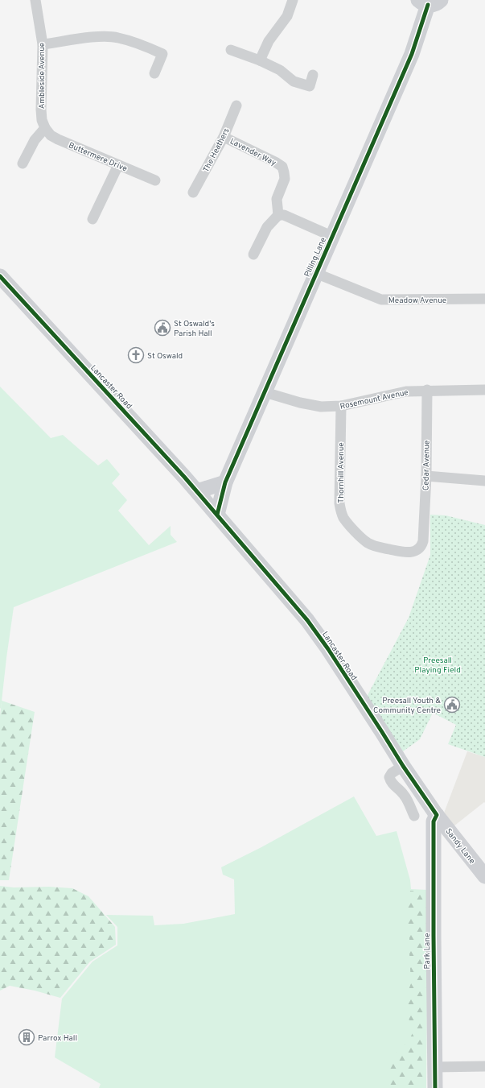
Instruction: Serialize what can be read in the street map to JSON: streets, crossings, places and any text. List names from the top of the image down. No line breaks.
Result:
{"streets":{"main road":["Pilling Lane","Lancaster Road","Sandy Lane","Park Lane"],"street":["Ambleside Avenue","The Heathers","Lavender Way","Buttermere Drive","Meadow Avenue","Rosemount Avenue","Cedar Avenue","Thornhill Avenue"]},"crossings":[["Ambleside Avenue","Buttermere Drive"],["The Heathers","Lavender Way"],["Pilling Lane","Meadow Avenue"],["Pilling Lane","Lancaster Road"],["Pilling Lane","Rosemount Avenue"],["Lancaster Road","Sandy Lane"],["Lancaster Road","Park Lane"],["Rosemount Avenue","Cedar Avenue"],["Rosemount Avenue","Thornhill Avenue"],["Cedar Avenue","Thornhill Avenue"],["Sandy Lane","Park Lane"]],"parks":["Preesall Playing Field"],"places":{"public building":["St Oswald's Parish Hall","Preesall Youth & Community Centre"],"church":["St Oswald"],"building":["Parrox Hall"]}}
